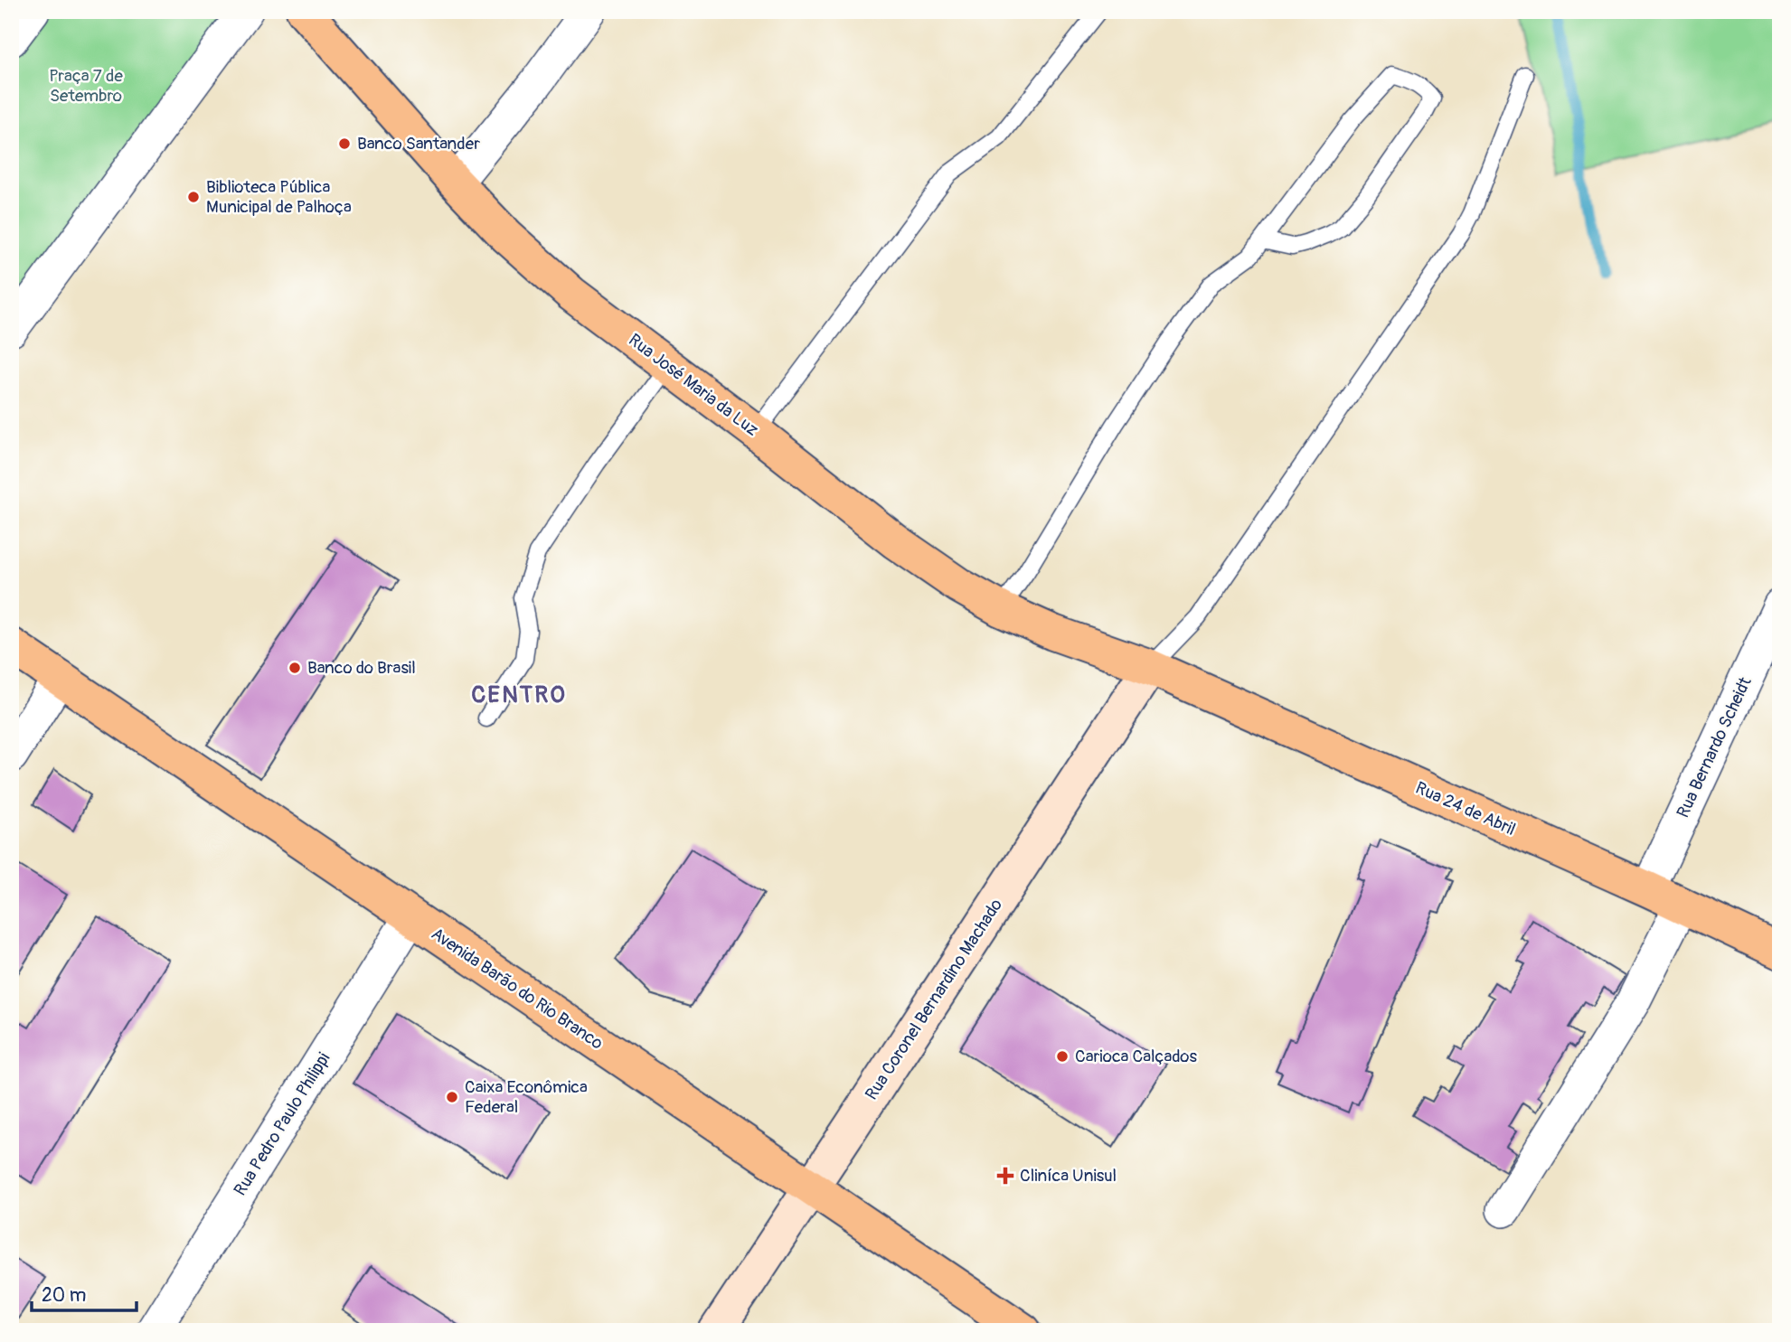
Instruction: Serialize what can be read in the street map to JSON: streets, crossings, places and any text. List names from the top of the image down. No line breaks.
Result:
{"streets":{"main road":["Rua José Maria da Luz","Rua 24 de Abril","Avenida Barão do Rio Branco"],"street":["Rua Bernardo Scheidt","Rua Coronel Bernardino Machado","Rua Pedro Paulo Philippi"]},"crossings":[["Rua José Maria da Luz","Rua 24 de Abril"],["Rua José Maria da Luz","Rua Coronel Bernardino Machado"],["Rua Bernardo Scheidt","Rua 24 de Abril"],["Rua 24 de Abril","Rua Coronel Bernardino Machado"],["Avenida Barão do Rio Branco","Rua Coronel Bernardino Machado"],["Avenida Barão do Rio Branco","Rua Pedro Paulo Philippi"]],"districts":["CENTRO"],"parks":["Praça 7 de Setembro"],"places":{"other":["Banco Santander","Biblioteca Pública Municipal de Palhoça","Banco do Brasil","Carioca Calçados","Caixa Econômica Federal"],"health":["Cliníca Unisul"]},"scale_bar":"20 m"}
